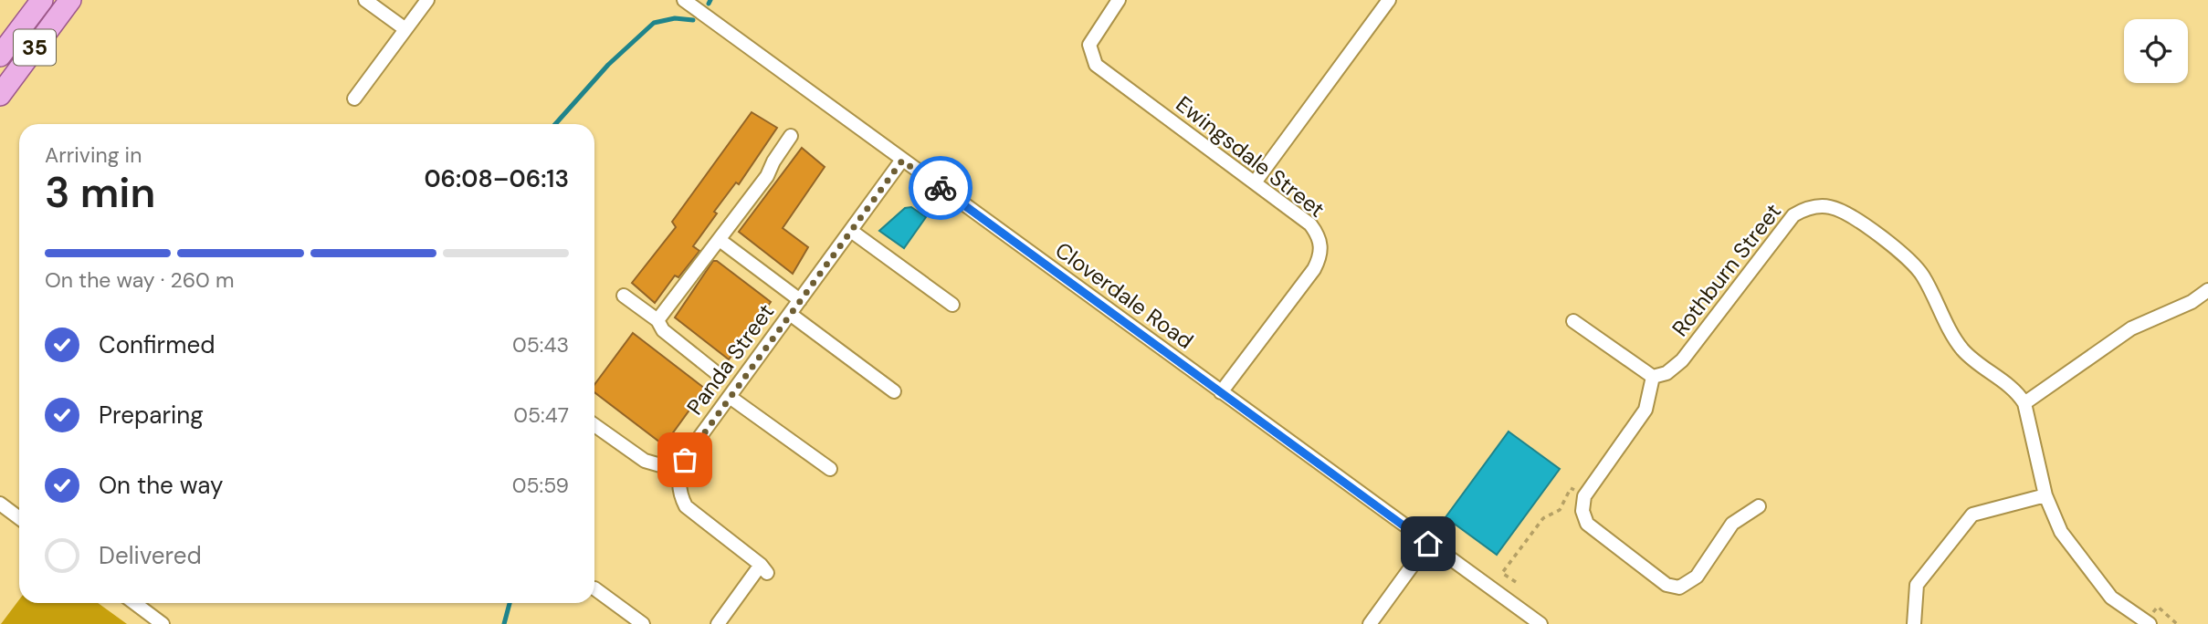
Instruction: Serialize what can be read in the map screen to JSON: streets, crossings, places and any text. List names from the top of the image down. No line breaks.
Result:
{"streets":{"main road":["35"],"street":["Ewingsdale Street","Rothburn Street","Cloverdale Road","Panda Street"]},"crossings":[["Ewingsdale Street","Cloverdale Road"],["Cloverdale Road","Panda Street"]],"page":{"heading":["3 min","Arriving in","06:08–06:13"],"bar":"On the way · 260 m","list":[["Confirmed","05:43"],["Preparing","05:47"],["On the way","05:59"],"Delivered"]}}
